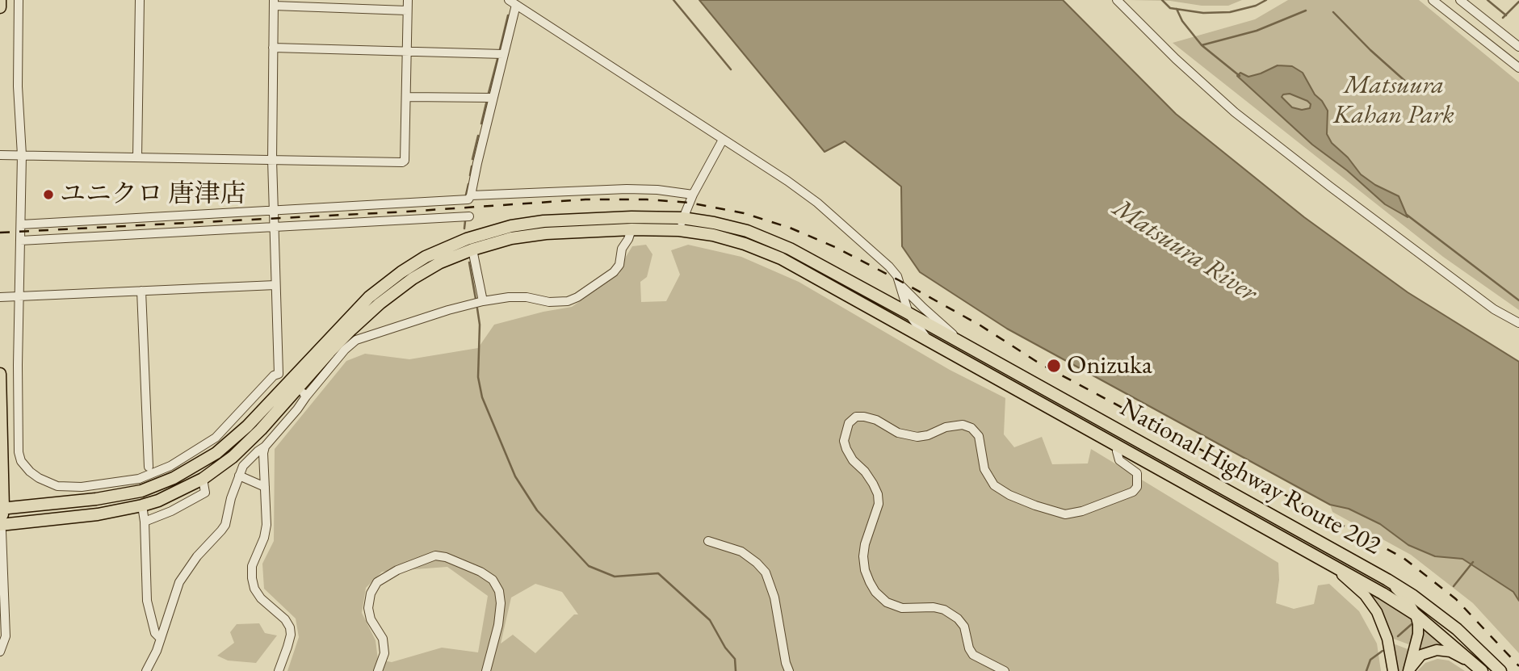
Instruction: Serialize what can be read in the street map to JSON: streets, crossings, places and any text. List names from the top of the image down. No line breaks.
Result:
{"streets":{"highway":["National Highway Route 202"]},"water":["Matsuura River"],"parks":["Matsuura Kahan Park"],"places":["ユニクロ 唐津店","Onizuka"]}
